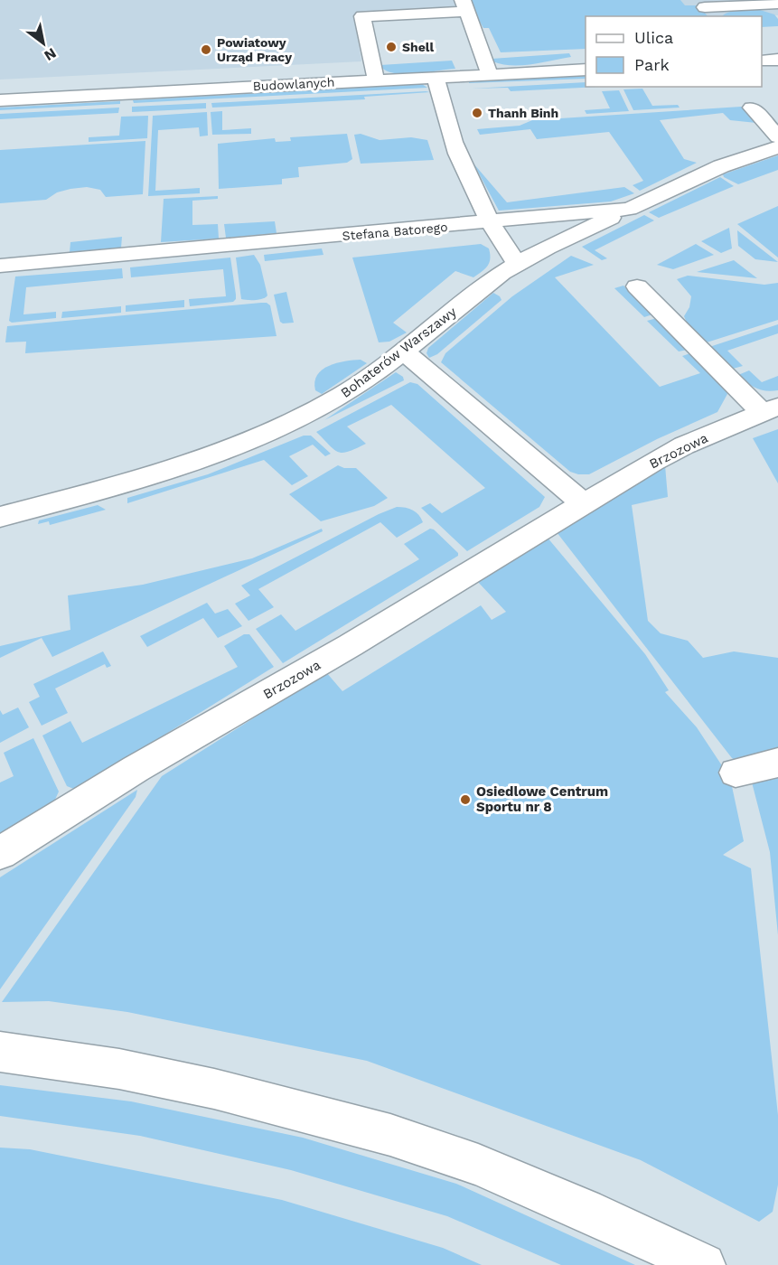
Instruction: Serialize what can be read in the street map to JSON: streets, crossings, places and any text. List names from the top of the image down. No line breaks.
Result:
{"streets":{"street":["Budowlanych","Stefana Batorego","Bohaterów Warszawy","Brzozowa"]},"crossings":[["Stefana Batorego","Bohaterów Warszawy"]],"places":["Shell","Powiatowy Urząd Pracy","Thanh Binh","Osiedlowe Centrum Sportu nr 8"],"legend":["Ulica","Park"],"north":"bottom right"}
